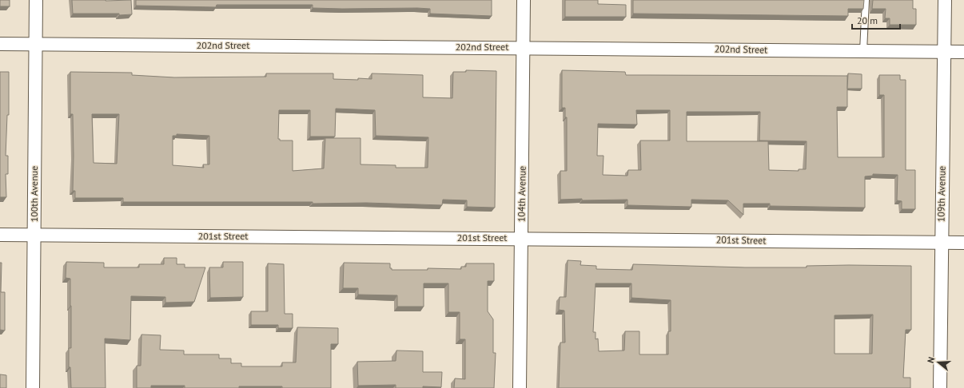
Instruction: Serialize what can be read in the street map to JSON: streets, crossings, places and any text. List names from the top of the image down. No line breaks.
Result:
{"streets":{"street":["202nd Street","100th Avenue","104th Avenue","109th Avenue","201st Street"]},"crossings":[["202nd Street","100th Avenue"],["202nd Street","104th Avenue"],["202nd Street","109th Avenue"],["100th Avenue","201st Street"],["104th Avenue","201st Street"],["109th Avenue","201st Street"]],"scale_bar":"20 m","north":"left"}
